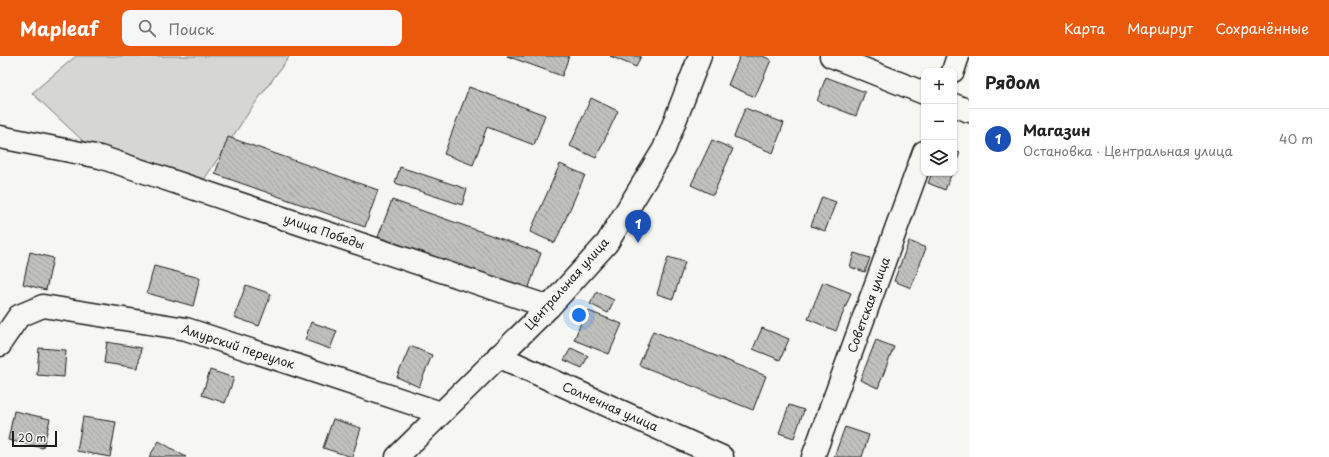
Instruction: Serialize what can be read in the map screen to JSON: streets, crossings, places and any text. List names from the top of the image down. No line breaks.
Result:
{"streets":{"street":["улица Победы","Центральная улица","Советская улица","Амурский переулок","Солнечная улица"]},"crossings":[["улица Победы","Центральная улица"],["Центральная улица","Амурский переулок"],["Центральная улица","Солнечная улица"]],"scale_bar":"20 m","page":{"header":"Mapleaf","search":"Поиск","nav":["Карта","Маршрут","Сохранённые"],"heading":"Рядом","map_buttons":["+","−"],"list":[{"mark":"1","name":"Магазин","note":"Остановка · Центральная улица","value":"40 m"}],"pins":"1","scale":"20 m"}}
